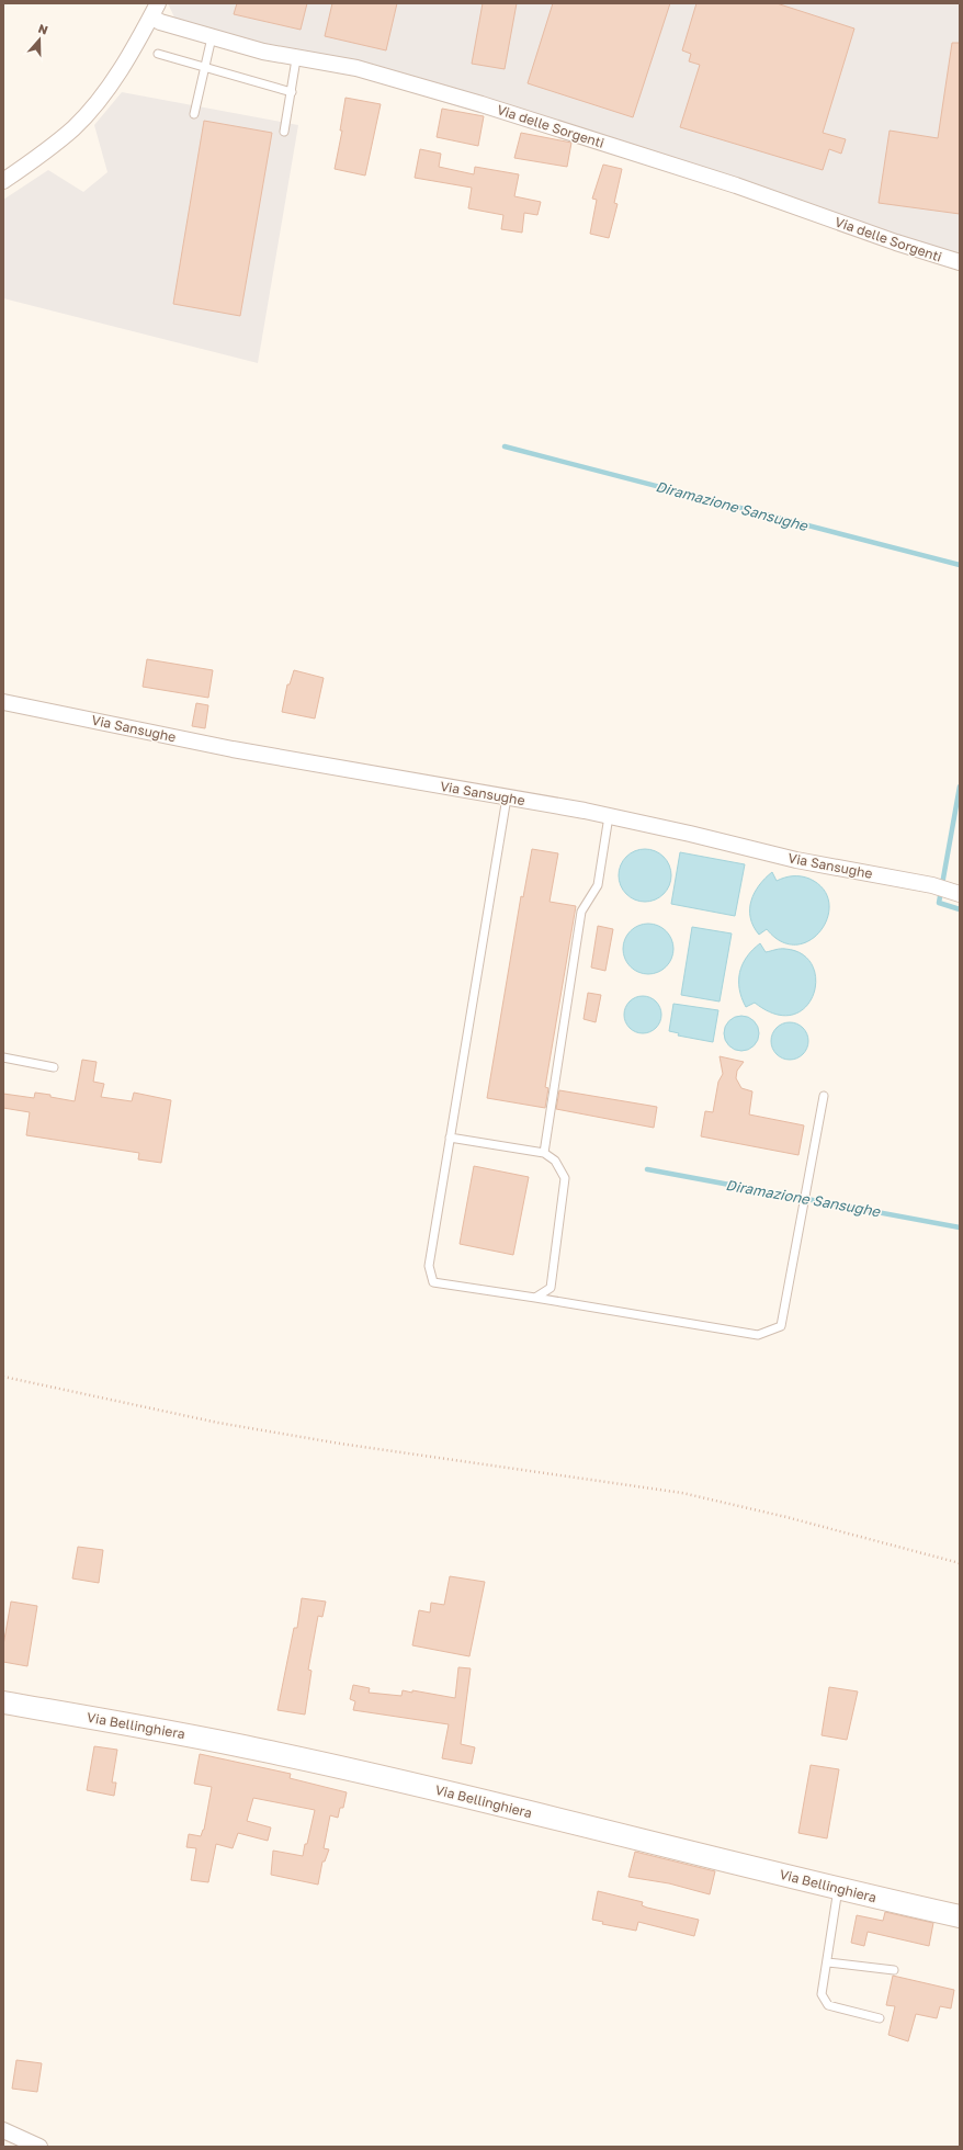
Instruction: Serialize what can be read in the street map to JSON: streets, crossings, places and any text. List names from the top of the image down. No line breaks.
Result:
{"streets":{"street":["Via delle Sorgenti","Via Sansughe","Via Bellinghiera"]},"water":["Diramazione Sansughe"],"north":"top"}
